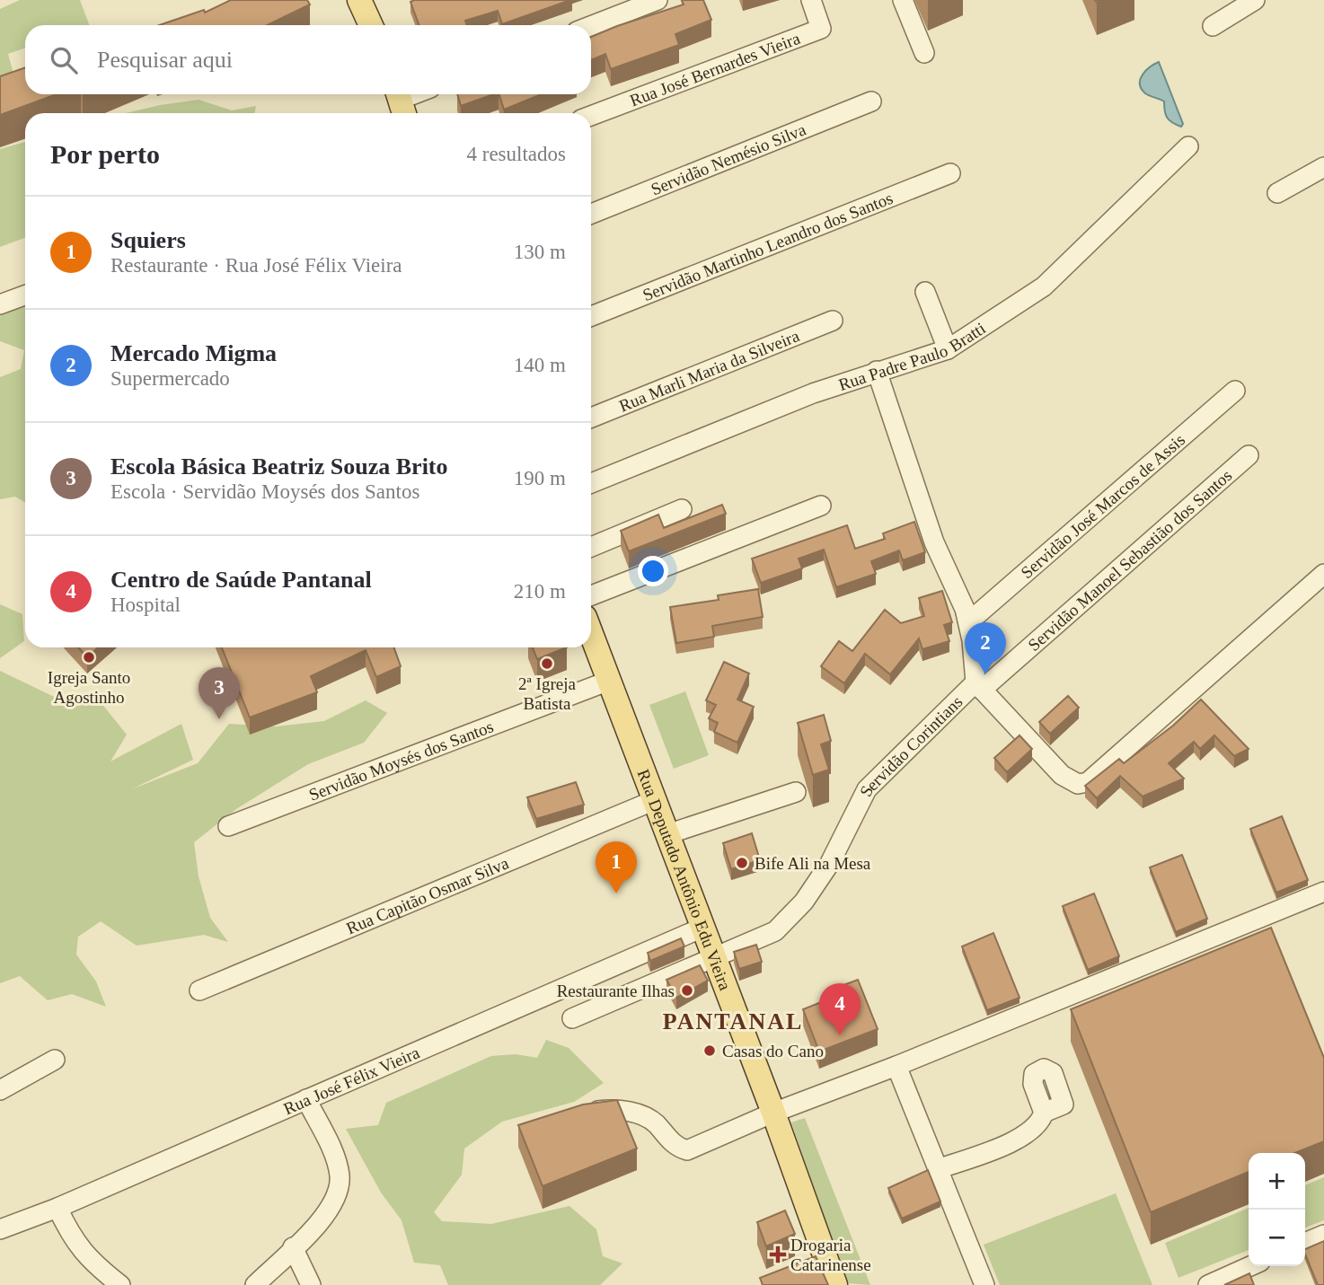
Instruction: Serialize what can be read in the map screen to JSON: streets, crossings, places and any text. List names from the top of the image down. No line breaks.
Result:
{"streets":{"main road":["Rua Deputado Antônio Edu Vieira"],"street":["Rua José Bernardes Vieira","Servidão Nemésio Silva","Servidão Martinho Leandro dos Santos","Rua Padre Paulo Bratti","Rua Marli Maria da Silveira","Servidão José Marcos de Assis","Servidão Manoel Sebastião dos Santos","Servidão Corintians","Servidão Moysés dos Santos","Rua Capitão Osmar Silva","Rua José Félix Vieira"]},"crossings":[["Servidão Manoel Sebastião dos Santos","Servidão Corintians"],["Servidão Corintians","Rua Deputado Antônio Edu Vieira"],["Servidão Moysés dos Santos","Rua Deputado Antônio Edu Vieira"],["Rua Deputado Antônio Edu Vieira","Rua Capitão Osmar Silva"],["Rua Deputado Antônio Edu Vieira","Rua José Félix Vieira"]],"districts":["PANTANAL"],"places":{"other":["Igreja Santo Agostinho","2ª Igreja Batista","Bife Ali na Mesa","Restaurante Ilhas","Casas do Cano"],"health":["Drogaria Catarinense"]},"page":{"search":"Pesquisar aqui","heading":["Por perto","4 resultados"],"list":[{"mark":"1","name":"Squiers","note":"Restaurante · Rua José Félix Vieira","value":"130 m"},{"mark":"2","name":"Mercado Migma","note":"Supermercado","value":"140 m"},{"mark":"3","name":"Escola Básica Beatriz Souza Brito","note":"Escola · Servidão Moysés dos Santos","value":"190 m"},{"mark":"4","name":"Centro de Saúde Pantanal","note":"Hospital","value":"210 m"}],"pins":["2","3","1","4"],"map_buttons":["+","−"]}}
